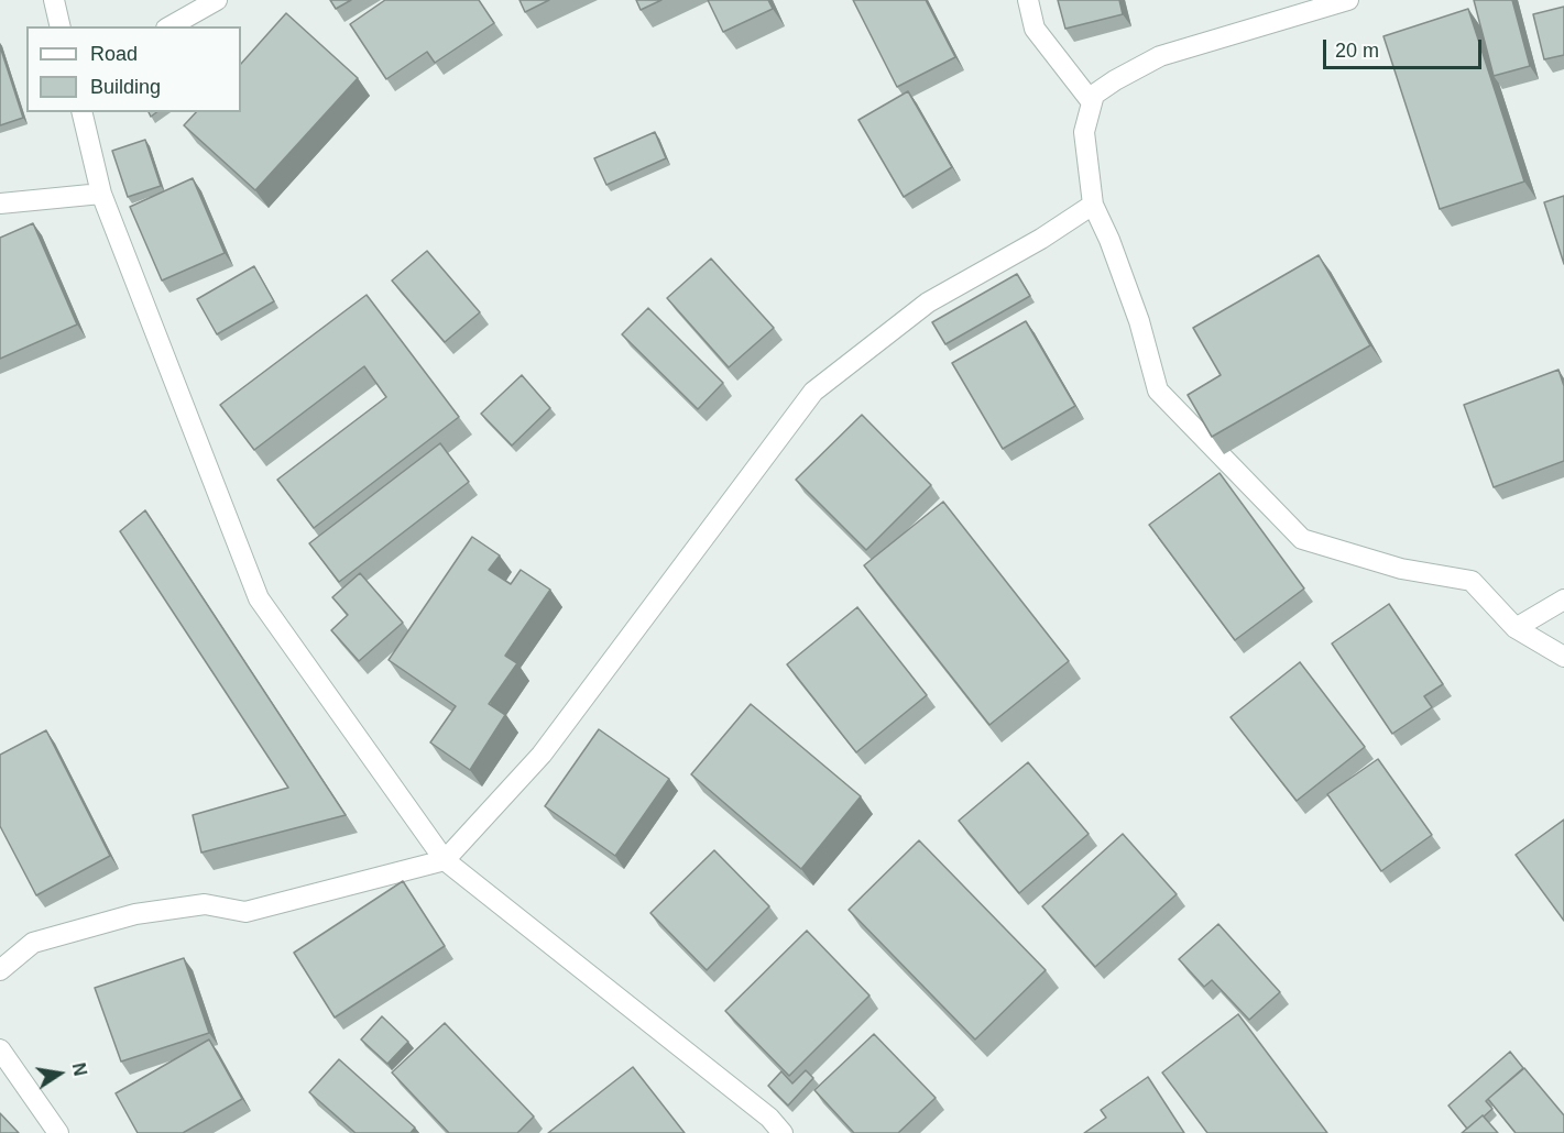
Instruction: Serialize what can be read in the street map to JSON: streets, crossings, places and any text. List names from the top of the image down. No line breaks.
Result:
{"legend":["Road","Building"],"scale_bar":"20 m","north":"right"}
